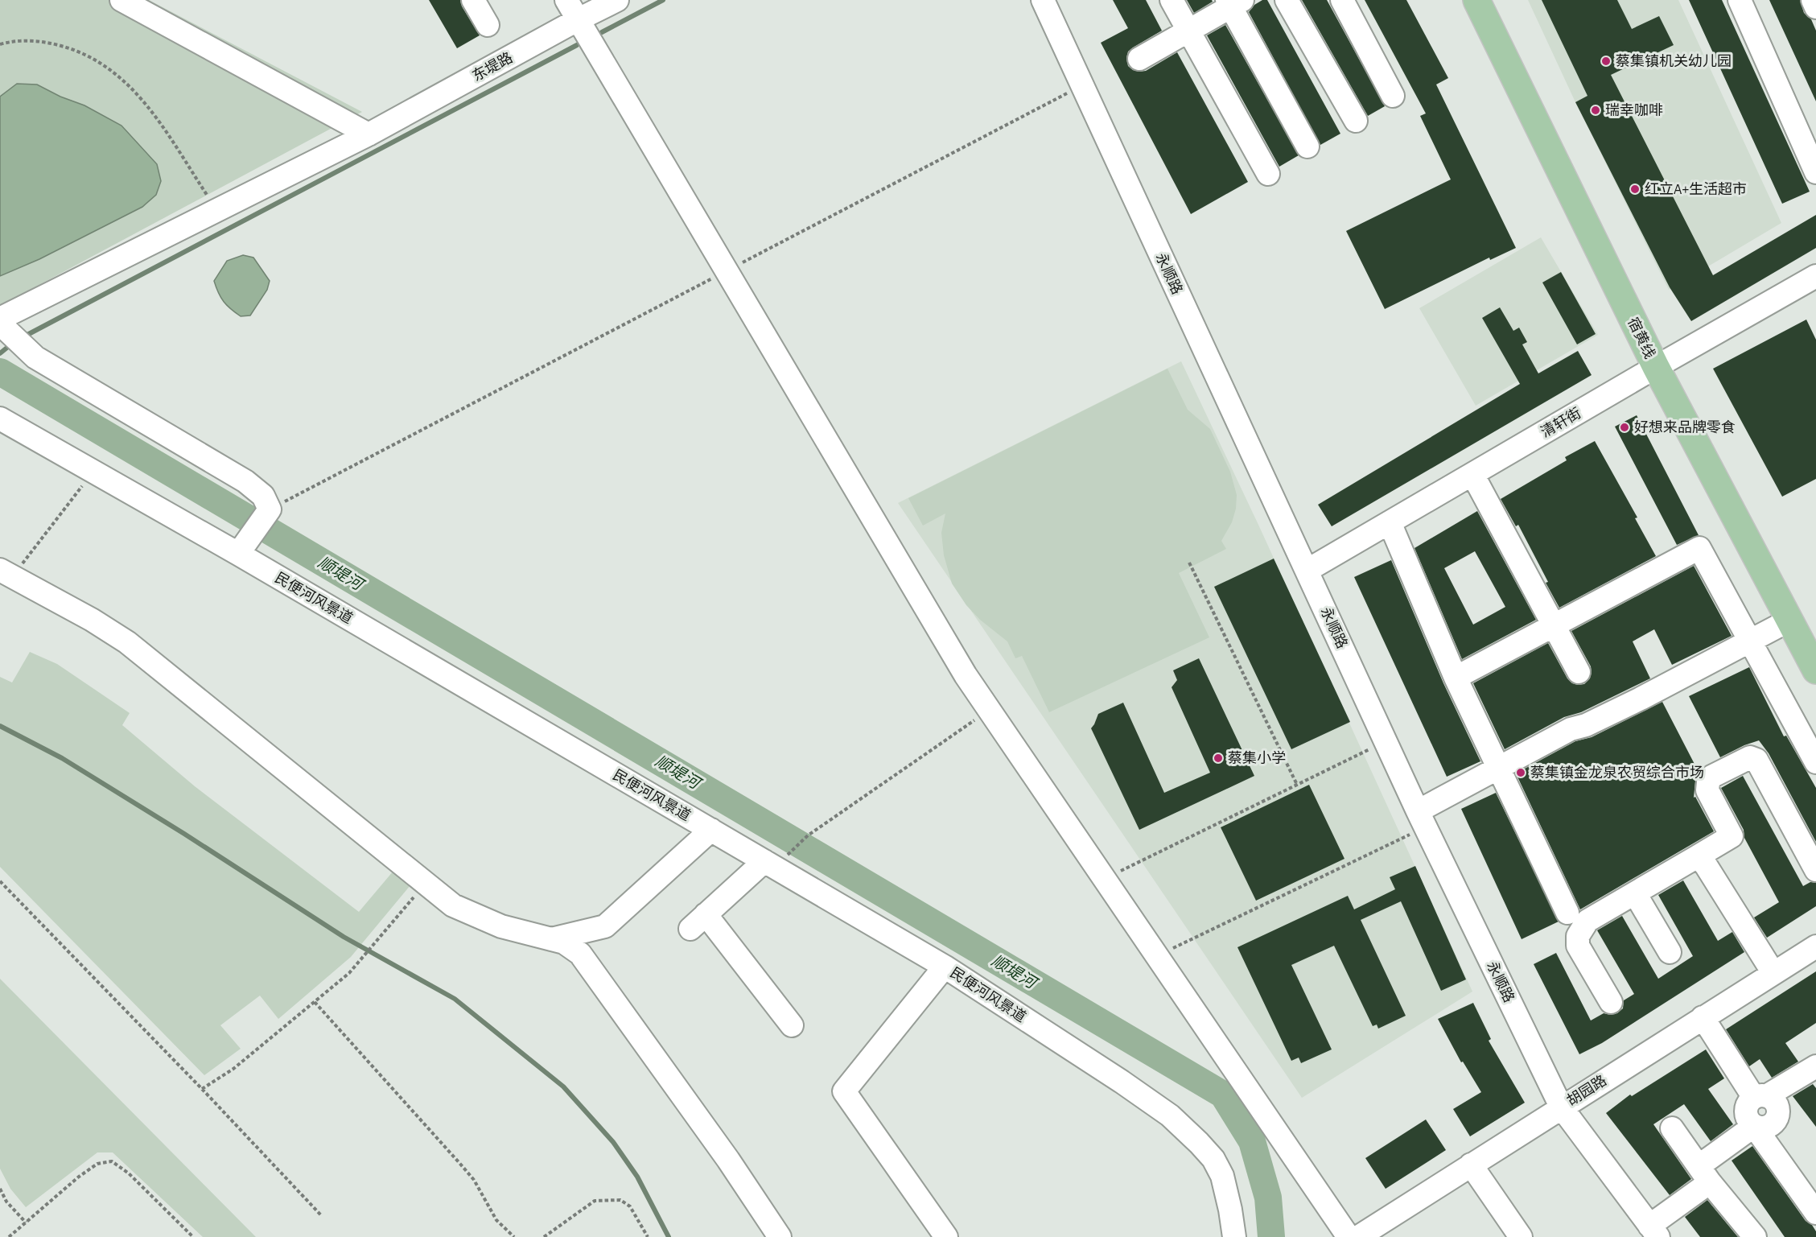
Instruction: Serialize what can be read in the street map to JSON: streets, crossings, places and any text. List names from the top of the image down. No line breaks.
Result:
{"streets":{"main road":["宿黄线"],"street":["东堤路","永顺路","清轩街","民便河风景道","胡园路"]},"crossings":[["永顺路","清轩街"],["永顺路","胡园路"],["宿黄线","清轩街"]],"water":["顺堤河"],"places":["蔡集镇机关幼儿园","瑞幸咖啡","红立A+生活超市","好想来品牌零食","蔡集小学","蔡集镇金龙泉农贸综合市场"]}
